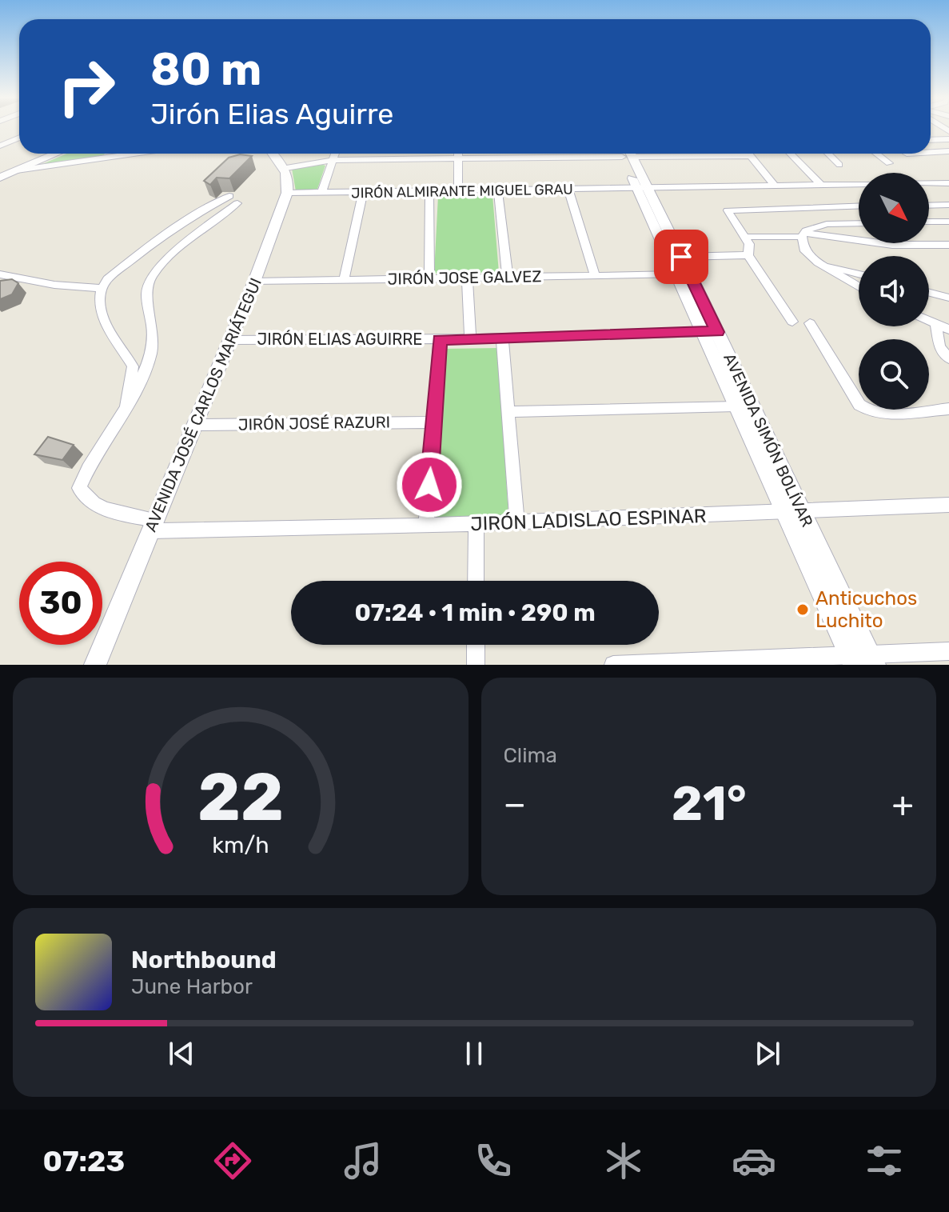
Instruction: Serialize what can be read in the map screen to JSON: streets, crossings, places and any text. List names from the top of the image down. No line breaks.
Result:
{"streets":{"street":["JIRÓN ALMIRANTE MIGUEL GRAU","JIRÓN JOSE GALVEZ","JIRÓN ELIAS AGUIRRE","AVENIDA JOSÉ CARLOS MARIÁTEGUI","JIRÓN JOSÉ RAZURI","AVENIDA SIMÓN BOLÍVAR","JIRÓN LADISLAO ESPINAR"]},"crossings":[["JIRÓN ALMIRANTE MIGUEL GRAU","AVENIDA JOSÉ CARLOS MARIÁTEGUI"],["JIRÓN ALMIRANTE MIGUEL GRAU","AVENIDA SIMÓN BOLÍVAR"],["JIRÓN JOSE GALVEZ","AVENIDA JOSÉ CARLOS MARIÁTEGUI"],["JIRÓN JOSE GALVEZ","AVENIDA SIMÓN BOLÍVAR"],["JIRÓN ELIAS AGUIRRE","AVENIDA JOSÉ CARLOS MARIÁTEGUI"],["JIRÓN ELIAS AGUIRRE","AVENIDA SIMÓN BOLÍVAR"],["AVENIDA JOSÉ CARLOS MARIÁTEGUI","JIRÓN JOSÉ RAZURI"],["AVENIDA JOSÉ CARLOS MARIÁTEGUI","JIRÓN LADISLAO ESPINAR"],["AVENIDA SIMÓN BOLÍVAR","JIRÓN LADISLAO ESPINAR"]],"places":["Anticuchos Luchito"],"north":"bottom right","page":{"turn":["80 m","Jirón Elias Aguirre"],"limit":"30","trip":"07:24 · 1 min · 290 m","tile":"Clima","heat":["−","21°","+"],"song":["Northbound","June Harbor"],"tabs":"07:23","gauge":["22","km/h"]}}
